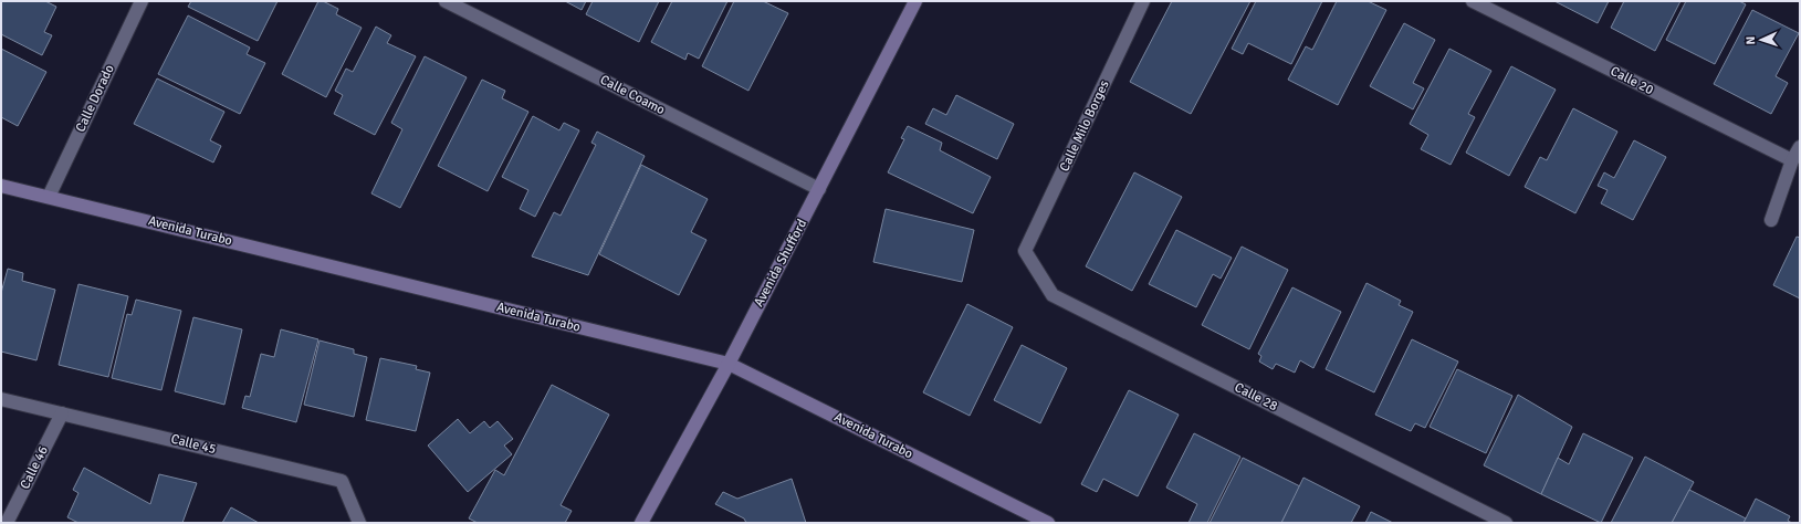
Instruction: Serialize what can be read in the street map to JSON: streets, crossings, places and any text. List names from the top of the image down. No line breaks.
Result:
{"streets":{"street":["Calle 20","Calle Coamo","Calle Dorado","Calle Milo Borges","Avenida Turabo","Avenida Shufford","Calle 28","Calle 45","Calle 46"]},"crossings":[["Calle Coamo","Avenida Shufford"],["Calle Dorado","Avenida Turabo"],["Calle Milo Borges","Calle 28"],["Avenida Turabo","Avenida Shufford"],["Calle 45","Calle 46"]],"north":"left"}
